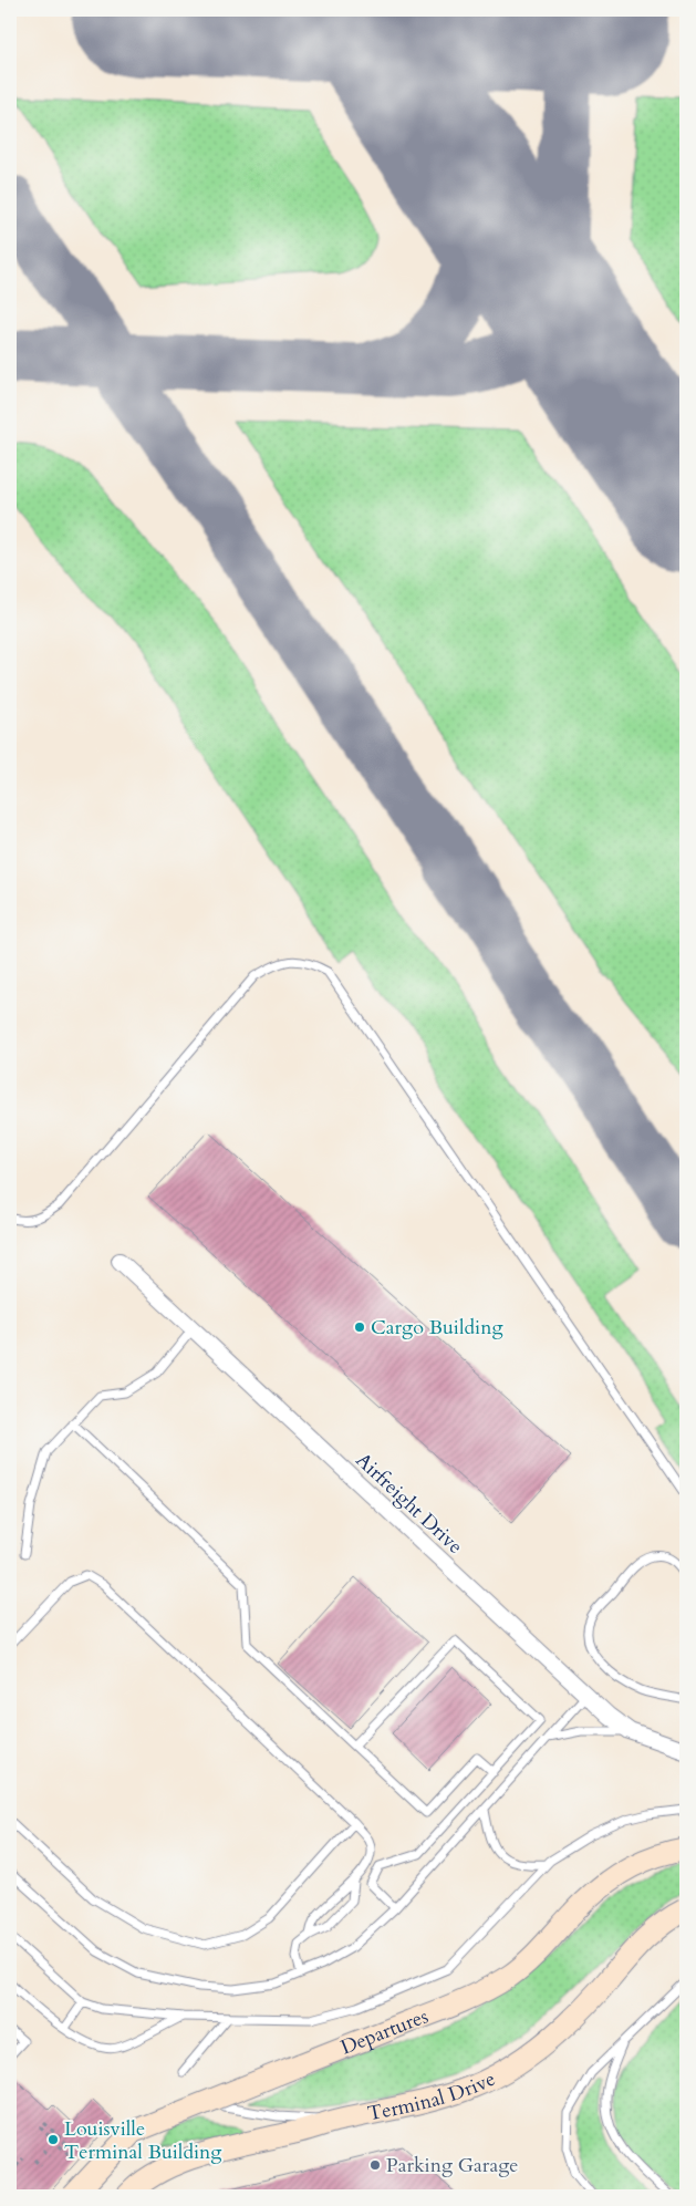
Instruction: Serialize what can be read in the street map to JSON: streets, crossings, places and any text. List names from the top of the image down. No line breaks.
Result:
{"streets":{"main road":["Departures","Terminal Drive"],"street":["Airfreight Drive"]},"places":["Cargo Building","Louisville Terminal Building","Parking Garage"]}
